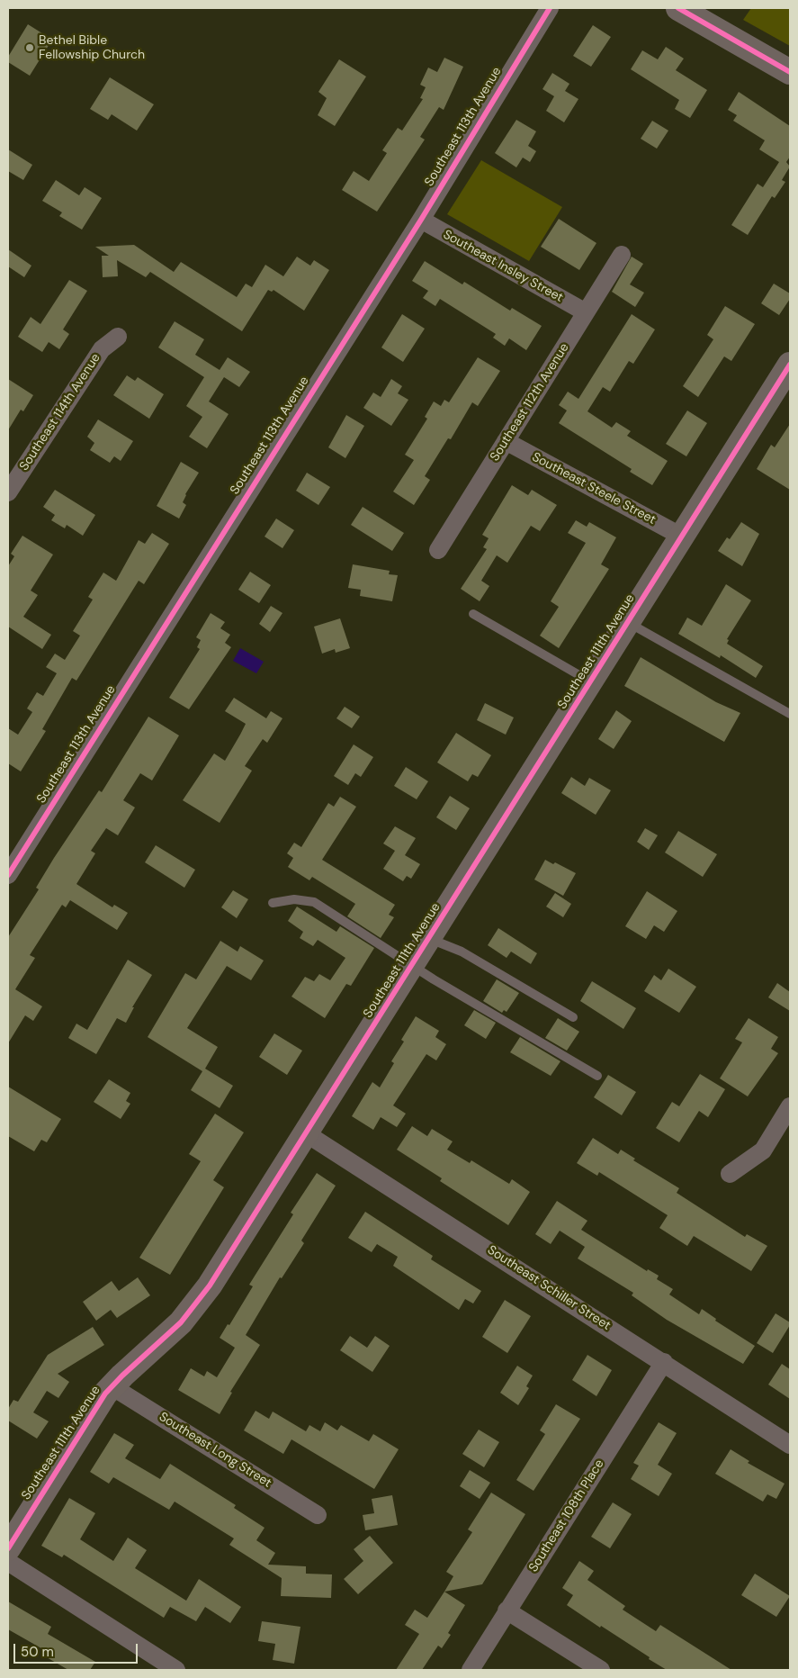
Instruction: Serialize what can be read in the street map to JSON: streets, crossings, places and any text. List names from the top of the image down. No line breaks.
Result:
{"streets":{"street":["Southeast 113th Avenue","Southeast Insley Street","Southeast 112th Avenue","Southeast 114th Avenue","Southeast Steele Street","Southeast 111th Avenue","Southeast Schiller Street","Southeast Long Street","Southeast 108th Place"]},"crossings":[["Southeast 113th Avenue","Southeast Insley Street"],["Southeast Insley Street","Southeast 112th Avenue"],["Southeast 112th Avenue","Southeast Steele Street"],["Southeast Steele Street","Southeast 111th Avenue"],["Southeast 111th Avenue","Southeast Schiller Street"],["Southeast 111th Avenue","Southeast Long Street"],["Southeast Schiller Street","Southeast 108th Place"]],"places":["Bethel Bible Fellowship Church"],"scale_bar":"50 m"}
